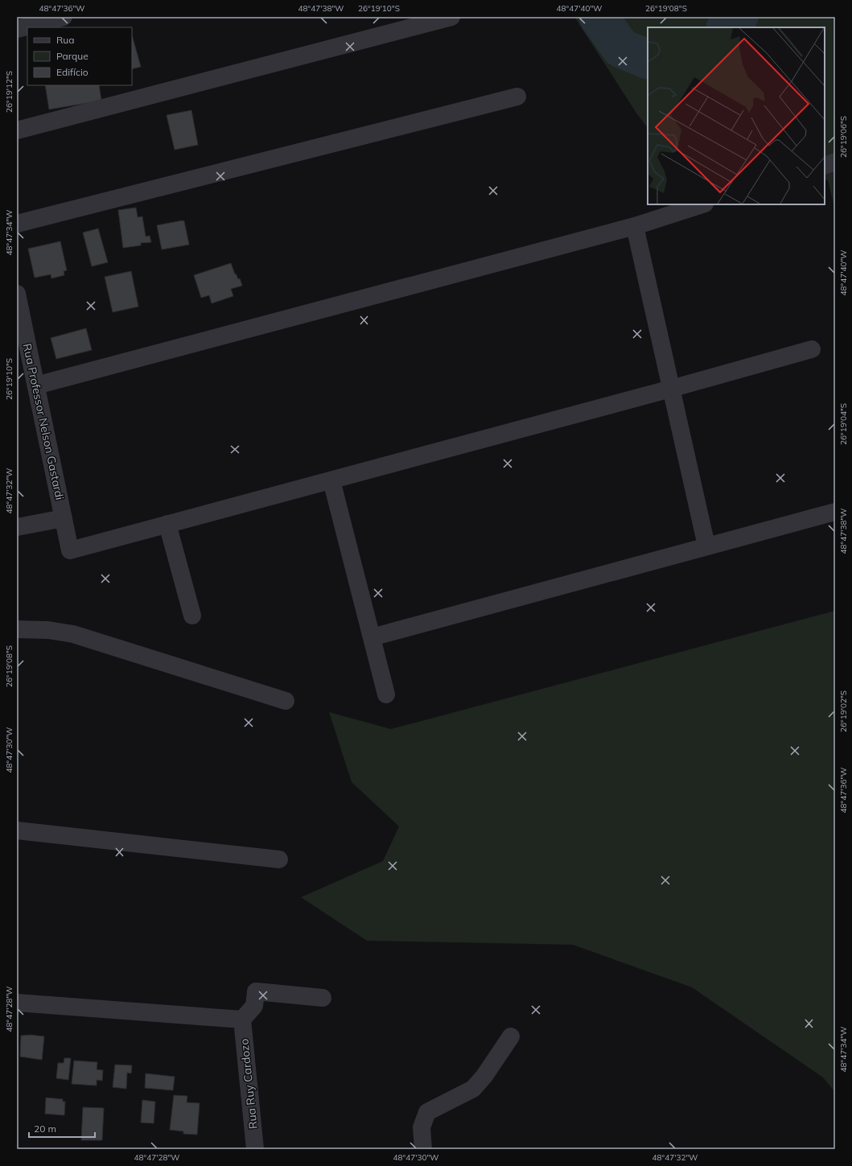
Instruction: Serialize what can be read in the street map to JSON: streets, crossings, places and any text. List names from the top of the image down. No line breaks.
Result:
{"streets":{"street":["Rua Professor Nelson Gastardi","Rua Ruy Cardozo"]},"legend":["Rua","Parque","Edifício"],"scale_bar":"20 m","coordinates":["48°47'36\"W","48°47'38\"W","26°19'10\"S","48°47'40\"W","26°19'08\"S","26°19'12\"S","26°19'06\"S","48°47'34\"W","26°19'04\"S","48°47'32\"W","26°19'02\"S","48°47'30\"W","48°47'28\"W"]}
